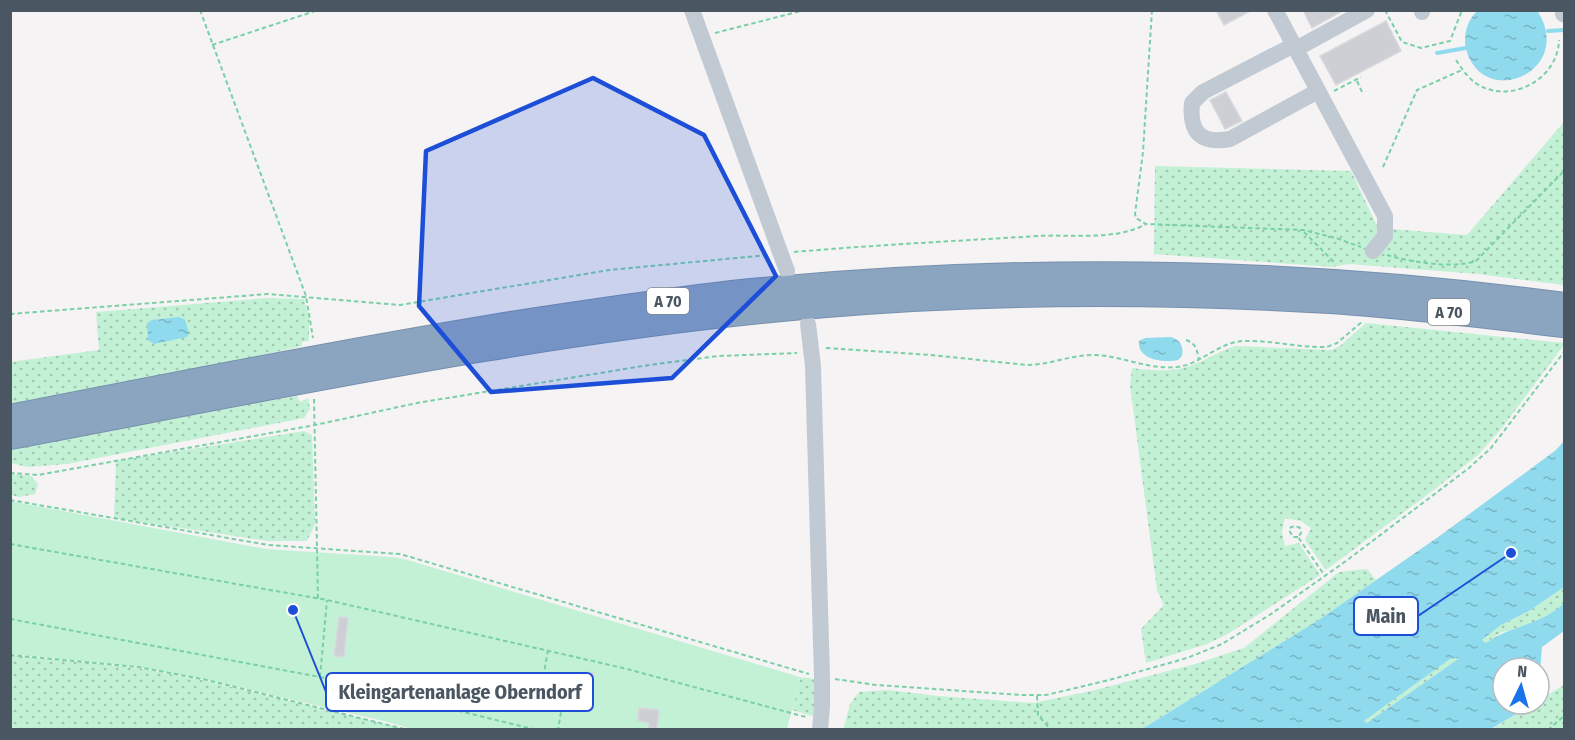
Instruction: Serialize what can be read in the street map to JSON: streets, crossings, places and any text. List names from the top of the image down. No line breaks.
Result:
{"streets":{"highway":["A 70"]},"places":["Main","Kleingartenanlage Oberndorf"],"north":"top"}
